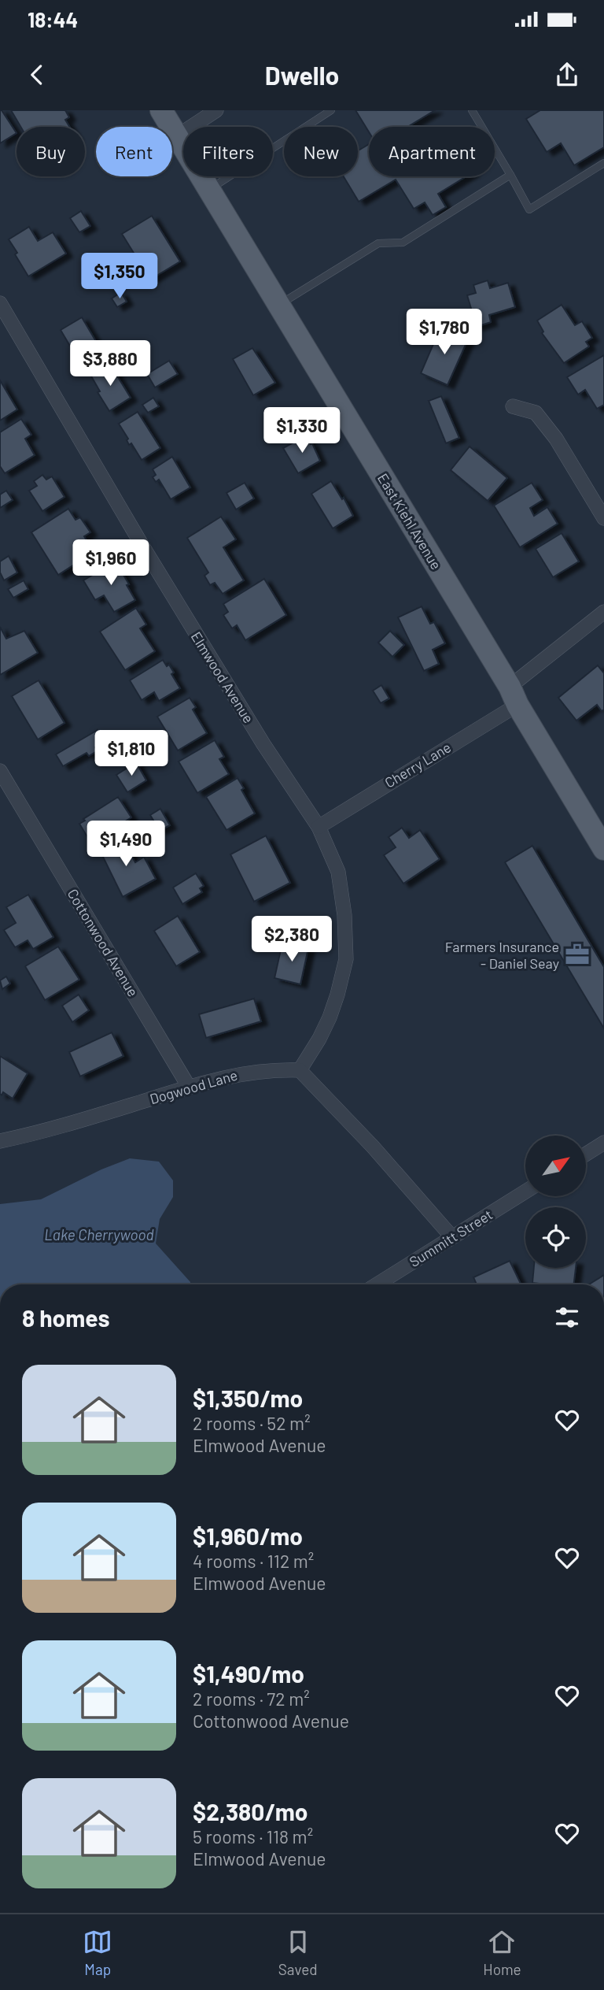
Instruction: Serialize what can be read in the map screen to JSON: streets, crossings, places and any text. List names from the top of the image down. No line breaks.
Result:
{"streets":{"main road":["East Kiehl Avenue"],"street":["Elmwood Avenue","Cherry Lane","Cottonwood Avenue","Dogwood Lane","Summitt Street"]},"crossings":[["East Kiehl Avenue","Cherry Lane"],["Elmwood Avenue","Cherry Lane"],["Elmwood Avenue","Dogwood Lane"],["Cottonwood Avenue","Dogwood Lane"]],"water":["Lake Cherrywood"],"places":{"office":["Farmers Insurance - Daniel Seay"]},"north":"top right","page":{"status":"18:44","header":"Dwello","chip":["Buy","Rent","Filters","New","Apartment"],"price":["$1,350","$1,780","$3,880","$1,330","$1,960","$1,810","$1,490","$2,380"],"heading":"8 homes","list":[{"name":"$1,350/mo","note":"2 rooms · 52 m² · Elmwood Avenue"},{"name":"$1,960/mo","note":"4 rooms · 112 m² · Elmwood Avenue"},{"name":"$1,490/mo","note":"2 rooms · 72 m² · Cottonwood Avenue"},{"name":"$2,380/mo","note":"5 rooms · 118 m² · Elmwood Avenue"}],"tabs":["Map","Saved","Home"]}}
